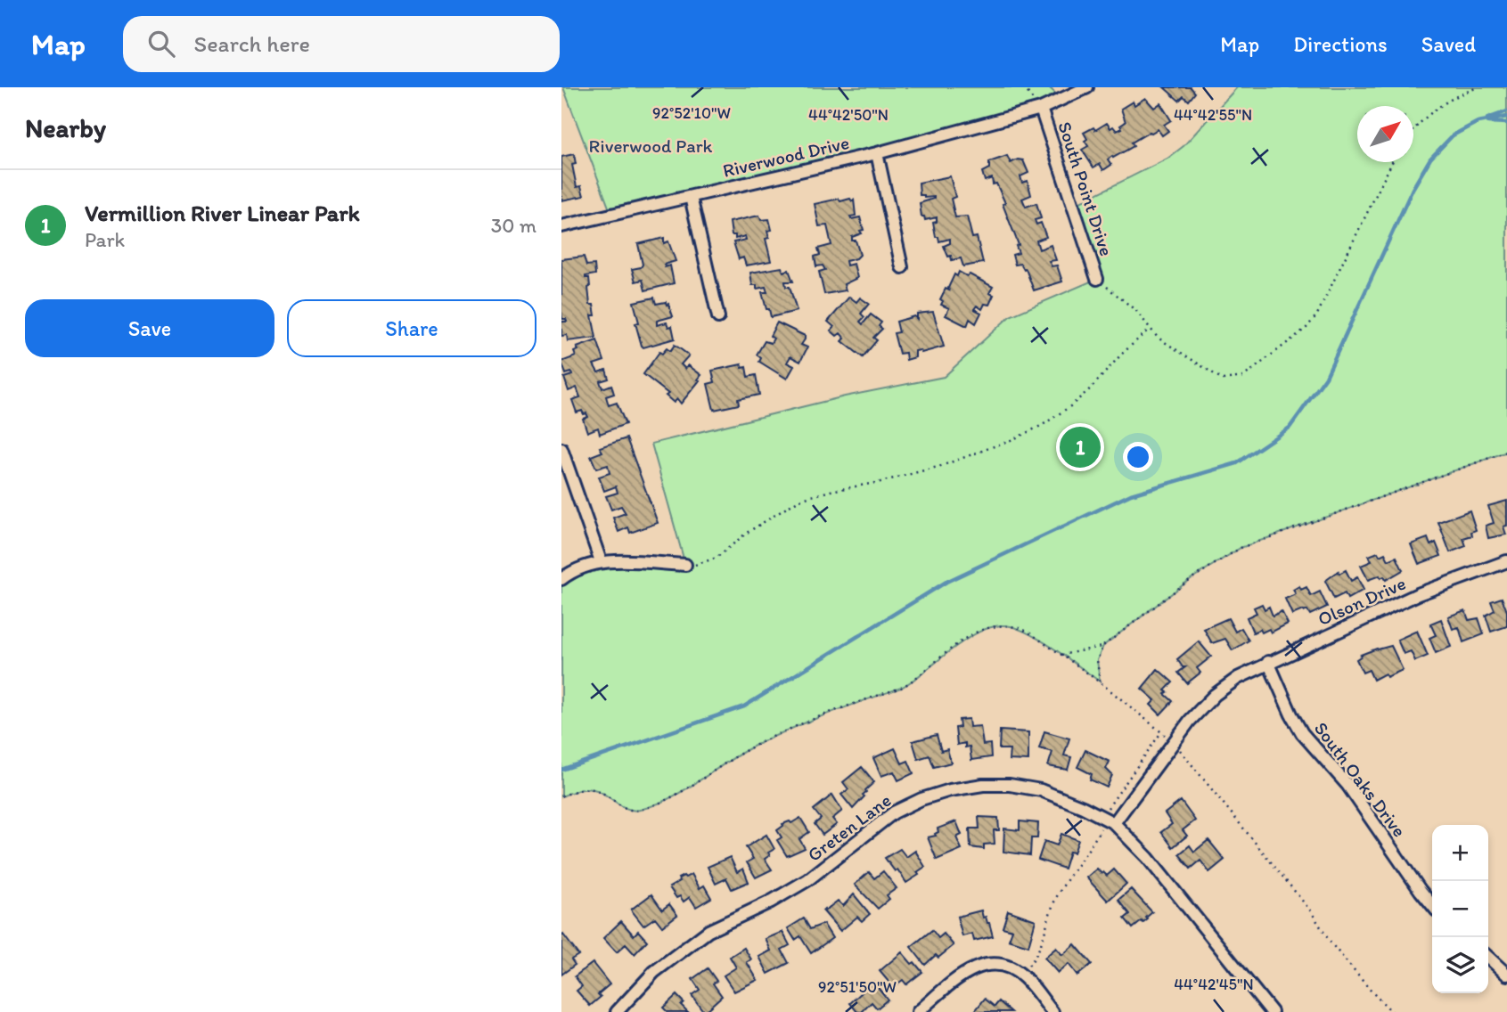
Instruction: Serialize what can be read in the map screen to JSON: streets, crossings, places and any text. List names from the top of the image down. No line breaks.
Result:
{"streets":{"street":["Riverwood Drive","South Point Drive","Olson Drive","South Oaks Drive","Greten Lane"]},"crossings":[["Riverwood Drive","South Point Drive"],["Olson Drive","South Oaks Drive"],["Olson Drive","Greten Lane"]],"parks":["Riverwood Park"],"north":"top right","page":{"header":"Map","search":"Search here","nav":["Map","Directions","Saved"],"heading":"Nearby","list":[{"mark":"1","name":"Vermillion River Linear Park","note":"Park","value":"30 m"}],"buttons":["Save","Share"],"pins":"1","map_buttons":["+","−"]},"coordinates":["92°52'10\"W","44°42'50\"N","44°42'55\"N","44°42'45\"N","92°51'50\"W"]}
